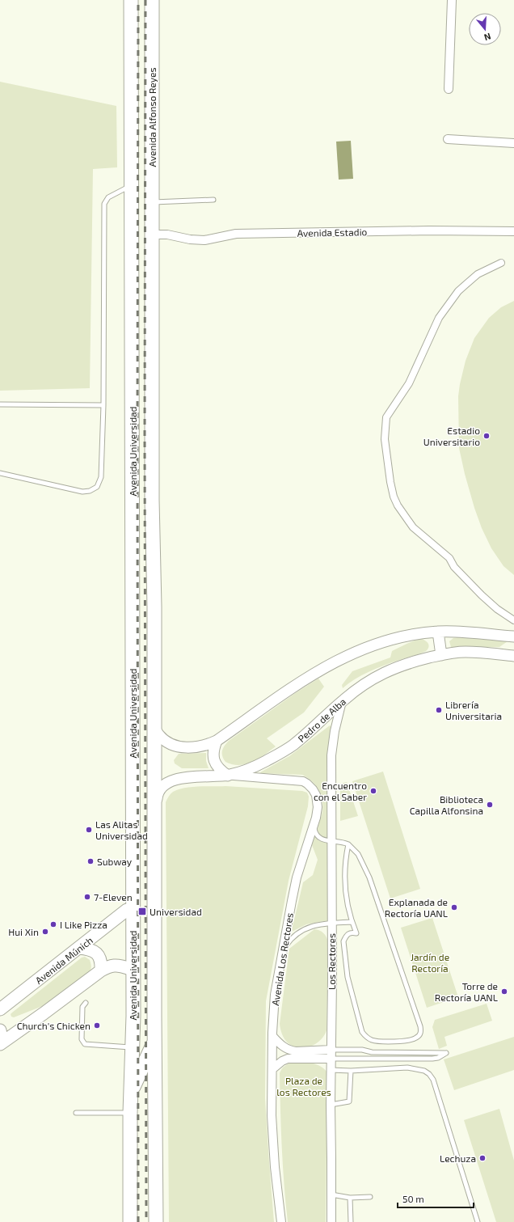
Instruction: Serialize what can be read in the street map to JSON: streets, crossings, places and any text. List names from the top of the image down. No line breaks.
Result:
{"streets":{"highway":["Avenida Alfonso Reyes","Avenida Universidad"],"main road":["Avenida Múnich"],"street":["Avenida Estadio","Pedro de Alba","Avenida Los Rectores","Los Rectores"]},"crossings":[["Avenida Alfonso Reyes","Avenida Estadio"],["Avenida Alfonso Reyes","Avenida Universidad"],["Avenida Estadio","Avenida Universidad"],["Avenida Universidad","Pedro de Alba"],["Pedro de Alba","Avenida Los Rectores"],["Pedro de Alba","Los Rectores"]],"parks":["Jardín de Rectoría","Plaza de los Rectores"],"places":{"other":["Estadio Universitario","Librería Universitaria","Encuentro con el Saber","Biblioteca Capilla Alfonsina","Las Alitas Universidad","Subway","7-Eleven","Explanada de Rectoría UANL","I Like Pizza","Hui Xin","Torre de Rectoría UANL","Church's Chicken","Lechuza"],"transit":["Universidad"]},"scale_bar":"50 m","north":"bottom"}
